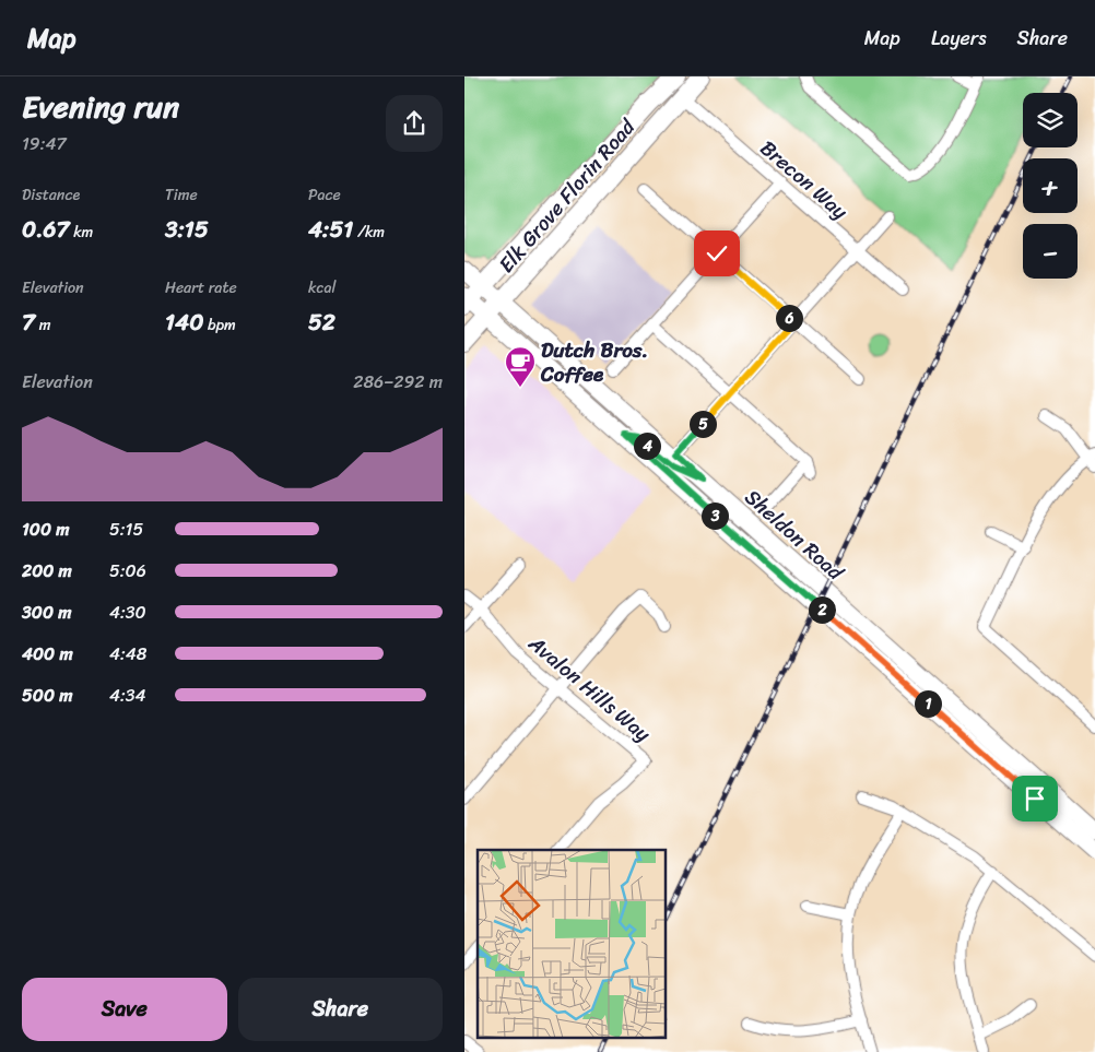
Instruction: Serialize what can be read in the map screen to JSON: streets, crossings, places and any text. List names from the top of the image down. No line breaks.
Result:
{"streets":{"main road":["Elk Grove Florin Road","Sheldon Road"],"street":["Brecon Way","Avalon Hills Way"]},"crossings":[["Brecon Way","Elk Grove Florin Road"],["Elk Grove Florin Road","Sheldon Road"]],"places":{"cafe":["Dutch Bros. Coffee"]},"page":{"header":"Map","nav":["Map","Layers","Share"],"heading":["Evening run","19:47"],"map_buttons":["+","−"],"stats":[["Distance","0.67 km"],["Time","3:15"],["Pace","4:51 /km"],["Elevation","7 m"],["Heart rate","140 bpm"],["kcal","52"]],"pins":["6","5","4","3","2","1"],"chart":["Elevation","286–292 m"],"list":[{"name":"100 m","note":"5:15"},{"name":"200 m","note":"5:06"},{"name":"300 m","note":"4:30"},{"name":"400 m","note":"4:48"},{"name":"500 m","note":"4:34"}],"buttons":["Save","Share"]}}
